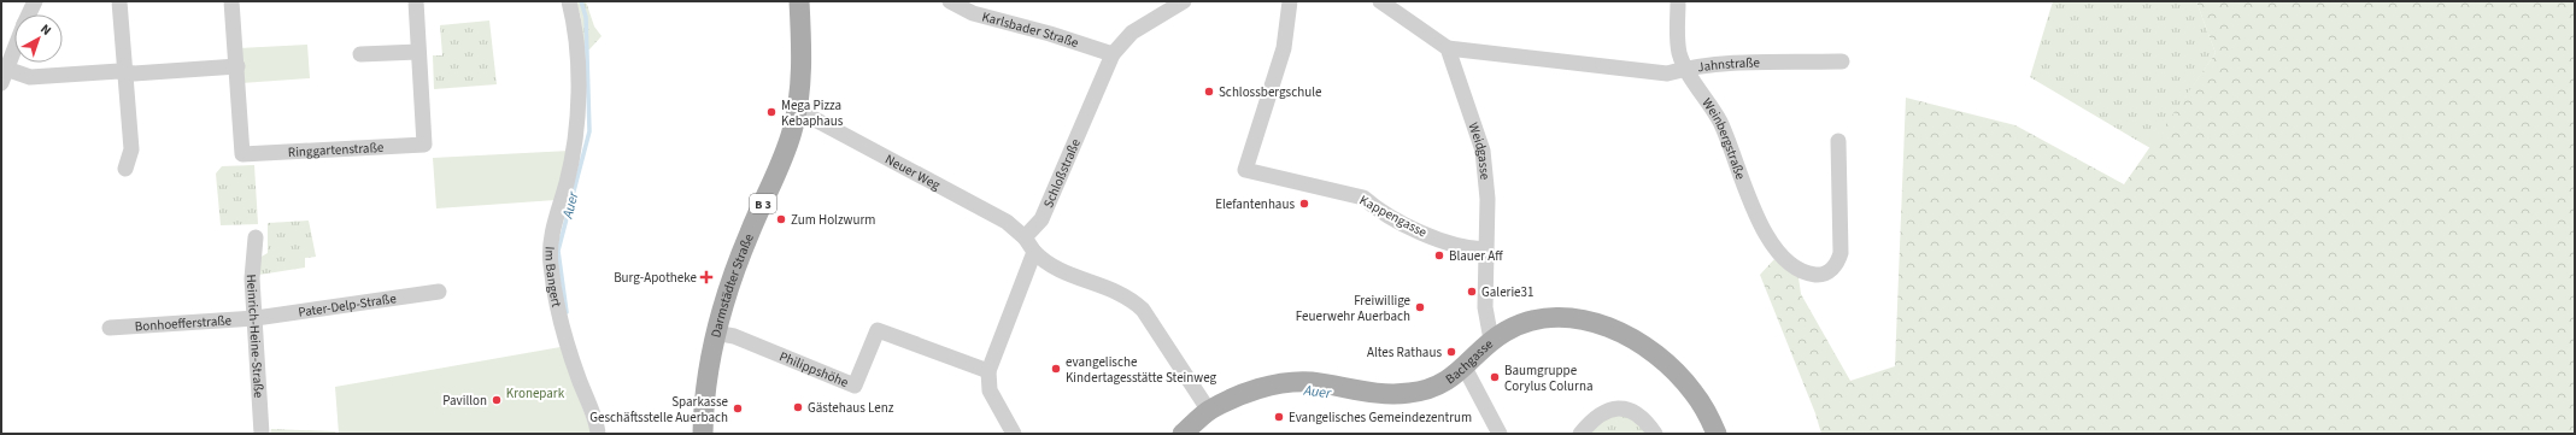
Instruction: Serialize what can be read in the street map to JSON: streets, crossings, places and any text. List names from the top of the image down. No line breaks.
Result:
{"streets":{"main road":["B 3","Darmstädter Straße","Bachgasse"],"street":["Karlsbader Straße","Jahnstraße","Weinbergstraße","Ringgartenstraße","Weidgasse","Neuer Weg","Schloßstraße","Kappengasse","Im Bangert","Pater-Delp-Straße","Bonhoefferstraße","Heinrich-Heine-Straße","Philippshöhe"]},"crossings":[["Karlsbader Straße","Schloßstraße"],["Jahnstraße","Weinbergstraße"],["Weidgasse","Kappengasse"],["Weidgasse","Bachgasse"],["Neuer Weg","Schloßstraße"],["Neuer Weg","Darmstädter Straße"],["Darmstädter Straße","Philippshöhe"],["Pater-Delp-Straße","Bonhoefferstraße"],["Pater-Delp-Straße","Heinrich-Heine-Straße"],["Bonhoefferstraße","Heinrich-Heine-Straße"]],"water":["Auer"],"parks":["Kronepark"],"places":{"other":["Schlossbergschule","Mega Pizza Kebaphaus","Elefantenhaus","Zum Holzwurm","Blauer Aff","Galerie31","Freiwillige Feuerwehr Auerbach","Altes Rathaus","evangelische Kindertagesstätte Steinweg","Baumgruppe Corylus Colurna","Pavillon","Gästehaus Lenz","Sparkasse Geschäftsstelle Auerbach","Evangelisches Gemeindezentrum"],"health":["Burg-Apotheke"]},"north":"top right"}
